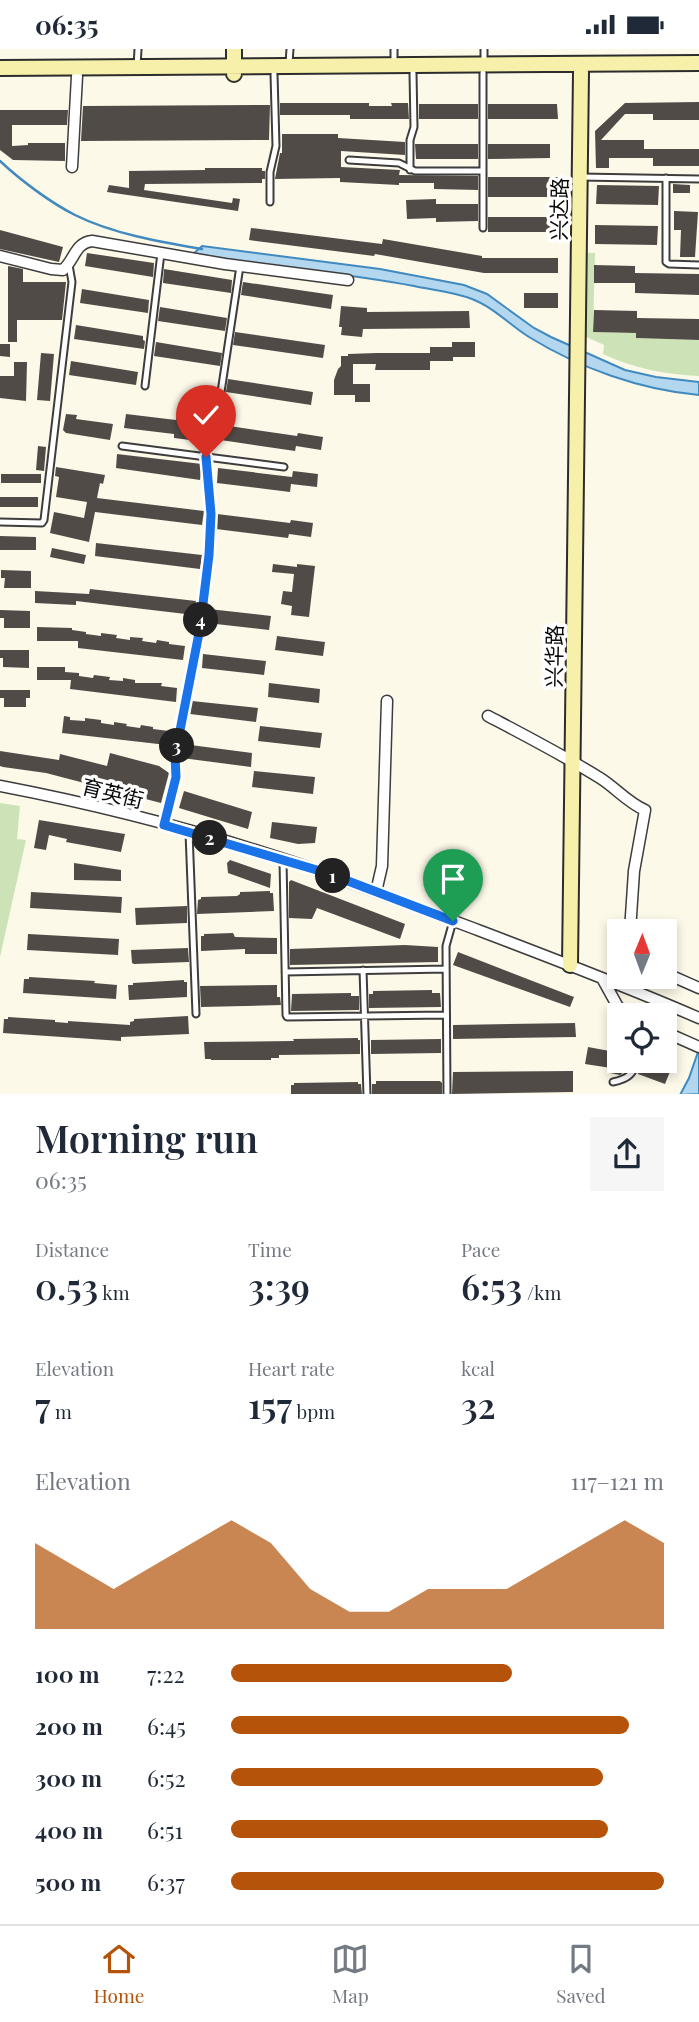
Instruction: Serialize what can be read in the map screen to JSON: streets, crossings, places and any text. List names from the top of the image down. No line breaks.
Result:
{"streets":{"street":["兴达路","兴华路","育英街"]},"crossings":[["兴达路","兴华路"],["兴华路","育英街"]],"north":"top","page":{"status":"06:35","pins":["4","3","2","1"],"heading":["Morning run","06:35"],"stats":[["Distance","0.53 km"],["Time","3:39"],["Pace","6:53 /km"],["Elevation","7 m"],["Heart rate","157 bpm"],["kcal","32"]],"chart":["Elevation","117–121 m"],"list":[{"name":"100 m","note":"7:22"},{"name":"200 m","note":"6:45"},{"name":"300 m","note":"6:52"},{"name":"400 m","note":"6:51"},{"name":"500 m","note":"6:37"}],"tabs":["Home","Map","Saved"]}}
